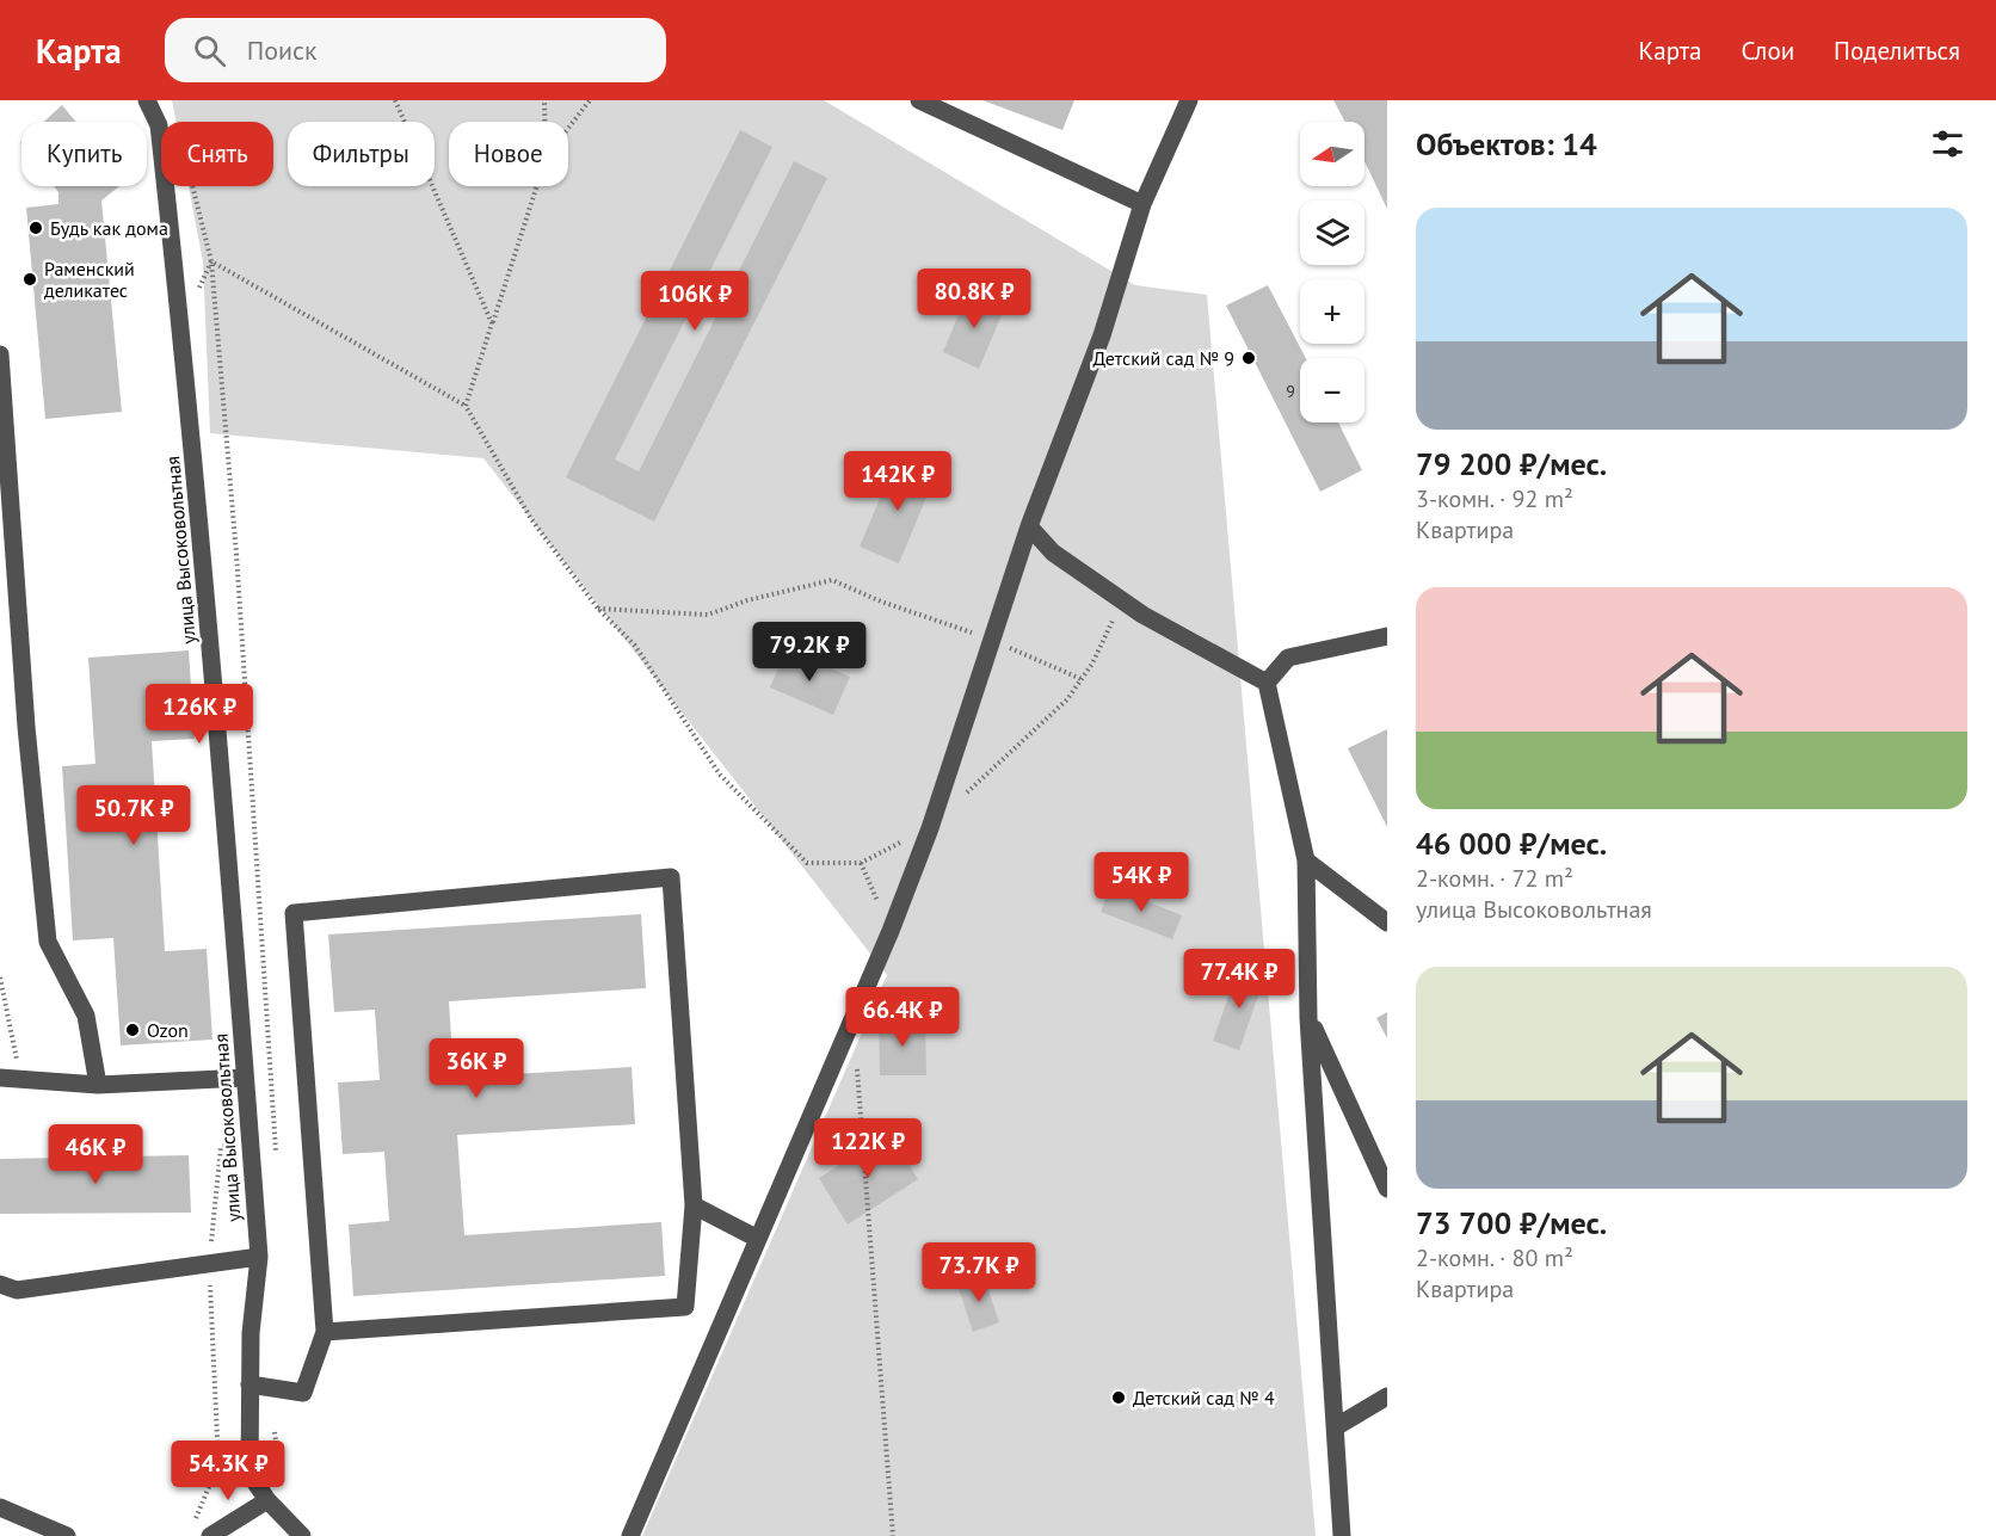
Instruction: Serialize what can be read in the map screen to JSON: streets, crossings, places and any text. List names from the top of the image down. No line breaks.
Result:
{"streets":{"street":["улица Высоковольтная"]},"places":["Будь как дома","Раменский деликатес","Детский сад № 9","Ozon","Детский сад № 4"],"house_numbers":["9"],"north":"left","page":{"header":"Карта","search":"Поиск","nav":["Карта","Слои","Поделиться"],"heading":"Объектов: 14","map_buttons":["+","−"],"chip":["Купить","Снять","Фильтры","Новое"],"list":[{"name":"79 200 ₽/мес.","note":"3-комн. · 92 m² · Квартира"},{"name":"46 000 ₽/мес.","note":"2-комн. · 72 m² · улица Высоковольтная"},{"name":"73 700 ₽/мес.","note":"2-комн. · 80 m² · Квартира"}],"price":["80.8K ₽","106K ₽","142K ₽","79.2K ₽","126K ₽","50.7K ₽","54K ₽","77.4K ₽","66.4K ₽","36K ₽","122K ₽","46K ₽","73.7K ₽","54.3K ₽"]}}
